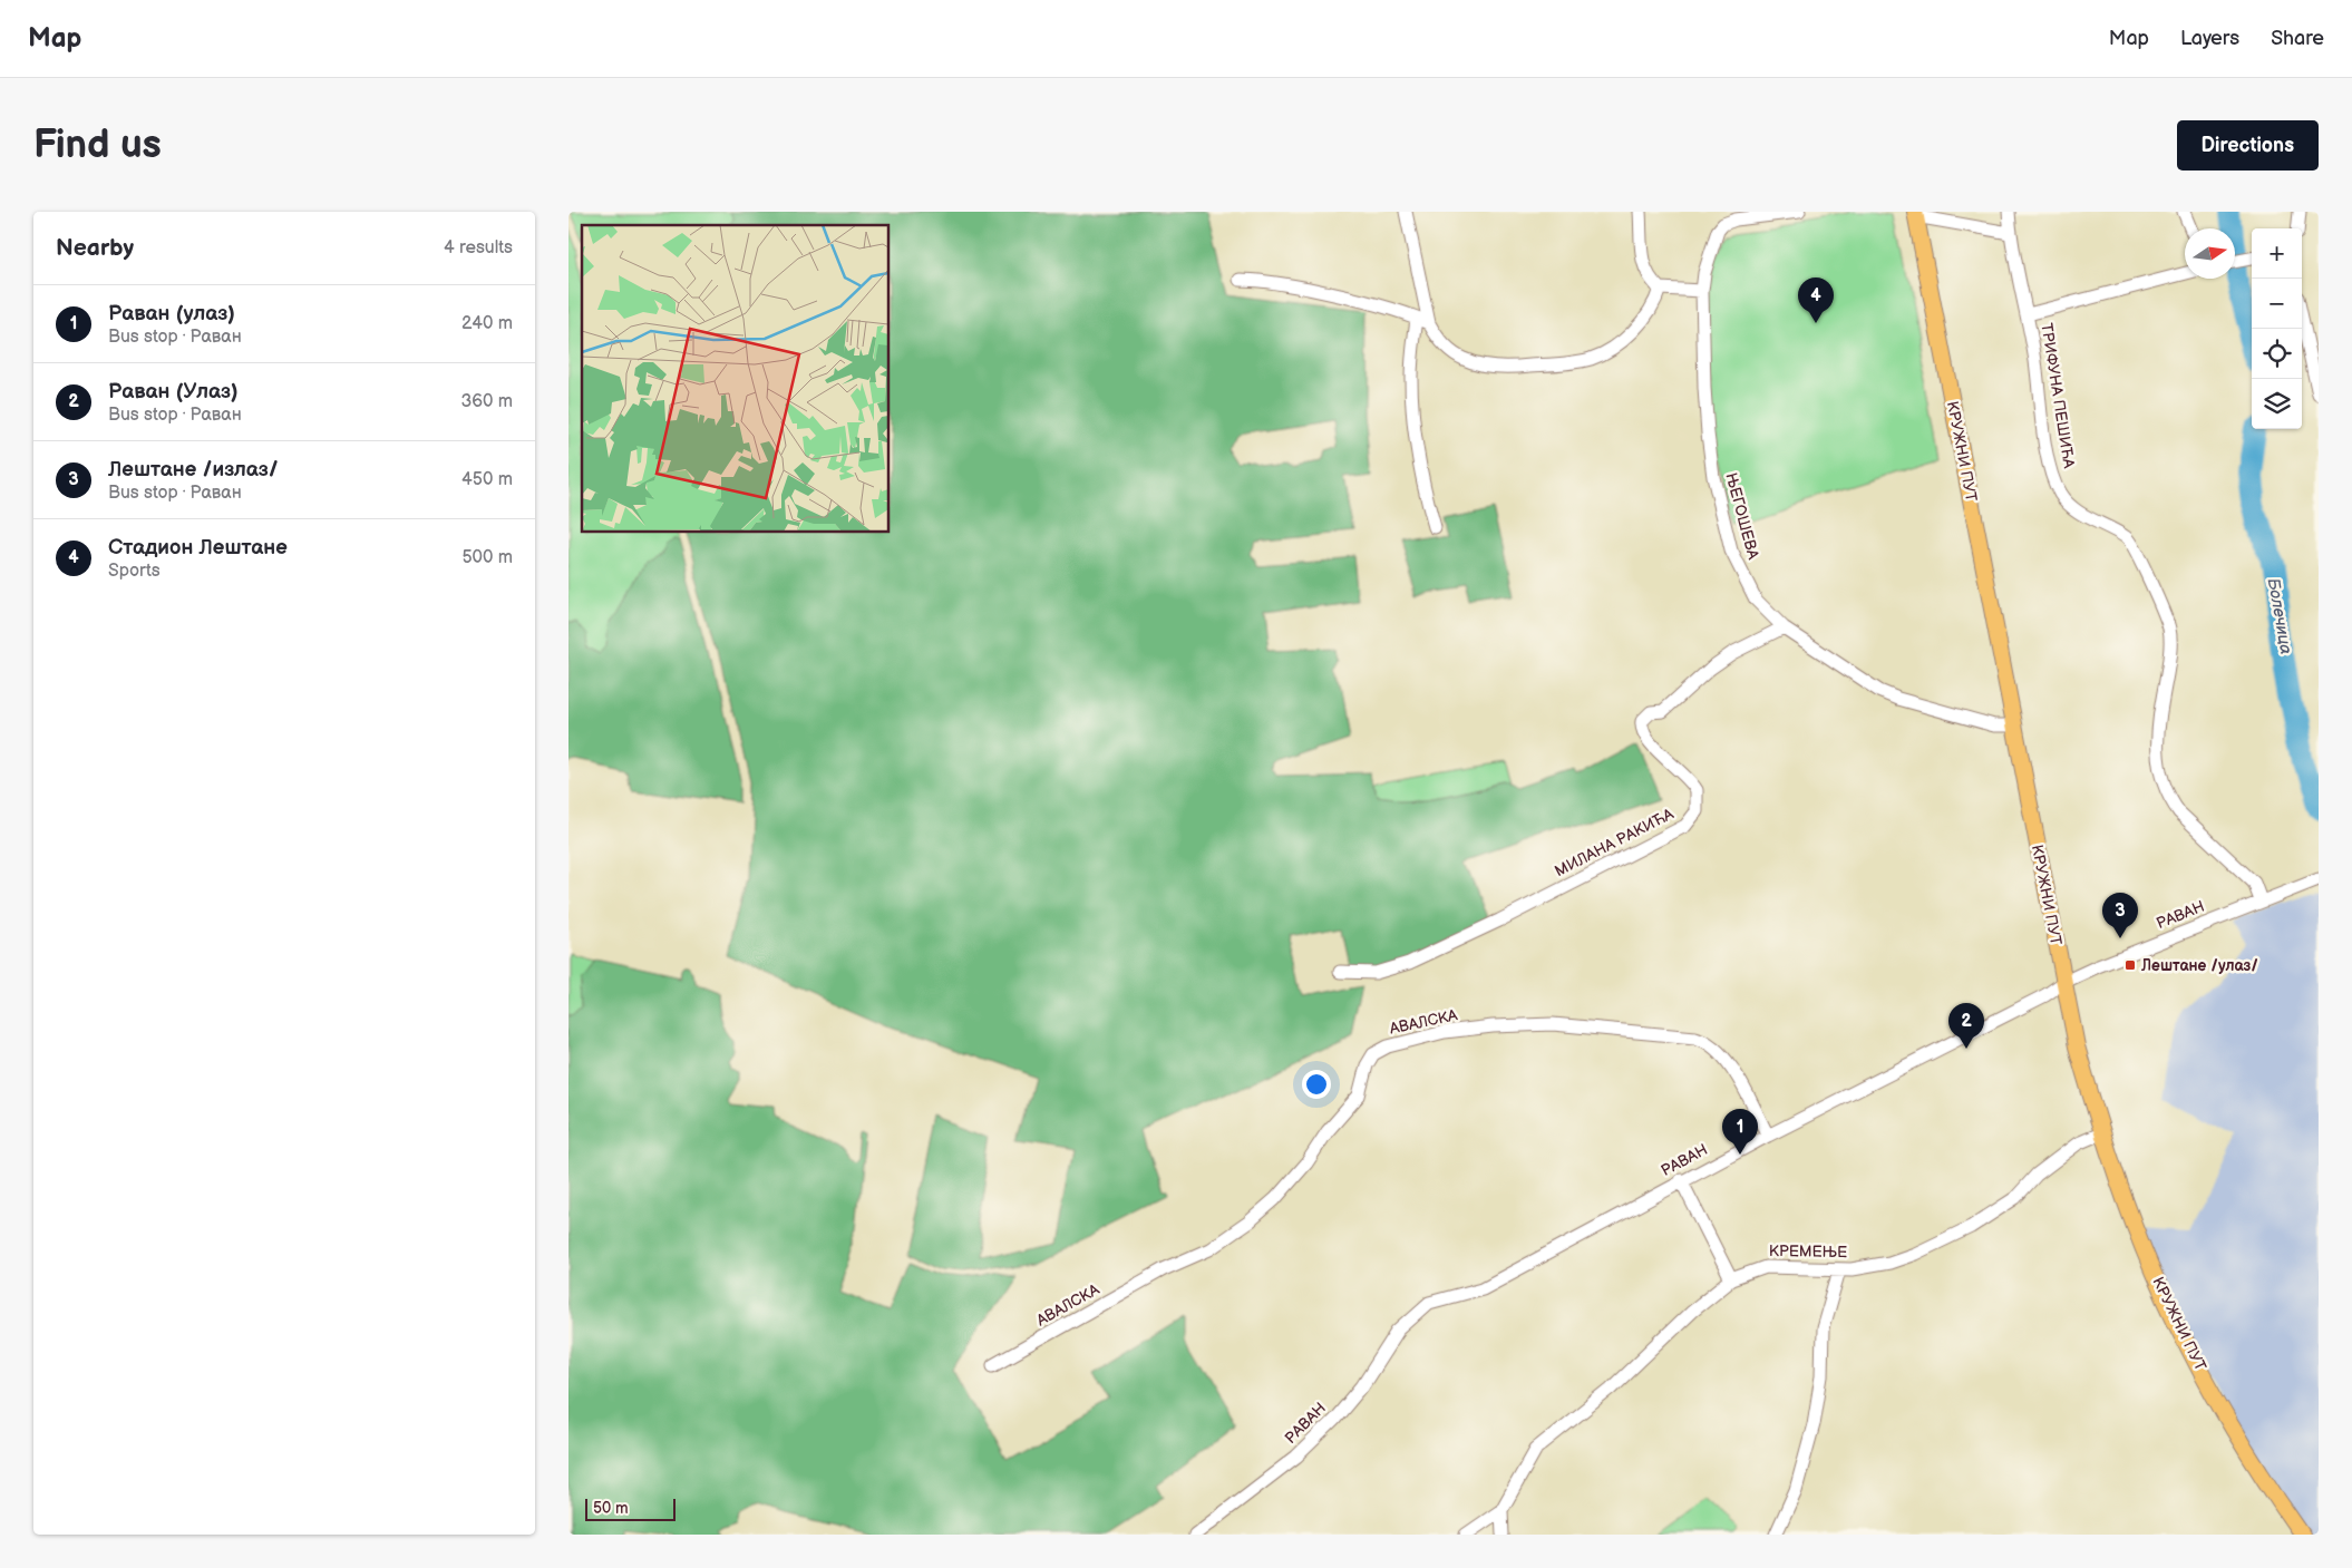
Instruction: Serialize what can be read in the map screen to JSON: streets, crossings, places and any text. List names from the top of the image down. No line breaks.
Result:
{"streets":{"main road":["КРУЖНИ ПУТ"],"street":["ТРИФУНА ПЕШИЋА","ЊЕГОШЕВА","МИЛАНА РАКИЋА","РАВАН","АВАЛСКА","КРЕМЕЊЕ"]},"crossings":[["ТРИФУНА ПЕШИЋА","РАВАН"],["КРУЖНИ ПУТ","ЊЕГОШЕВА"],["КРУЖНИ ПУТ","РАВАН"],["КРУЖНИ ПУТ","КРЕМЕЊЕ"],["ЊЕГОШЕВА","МИЛАНА РАКИЋА"],["РАВАН","АВАЛСКА"]],"water":["Болечица"],"places":{"transit":["Лештане /улаз/"]},"scale_bar":"50 m","north":"right","page":{"header":"Map","nav":["Map","Layers","Share"],"buttons":"Directions","title":"Find us","heading":["Nearby","4 results"],"map_buttons":["+","−"],"pins":["4","3","2","1"],"list":[{"mark":"1","name":"Раван (улаз)","note":"Bus stop · Раван","value":"240 m"},{"mark":"2","name":"Раван (Улаз)","note":"Bus stop · Раван","value":"360 m"},{"mark":"3","name":"Лештане /излаз/","note":"Bus stop · Раван","value":"450 m"},{"mark":"4","name":"Стадион Лештане","note":"Sports","value":"500 m"}],"scale":"50 m"}}
